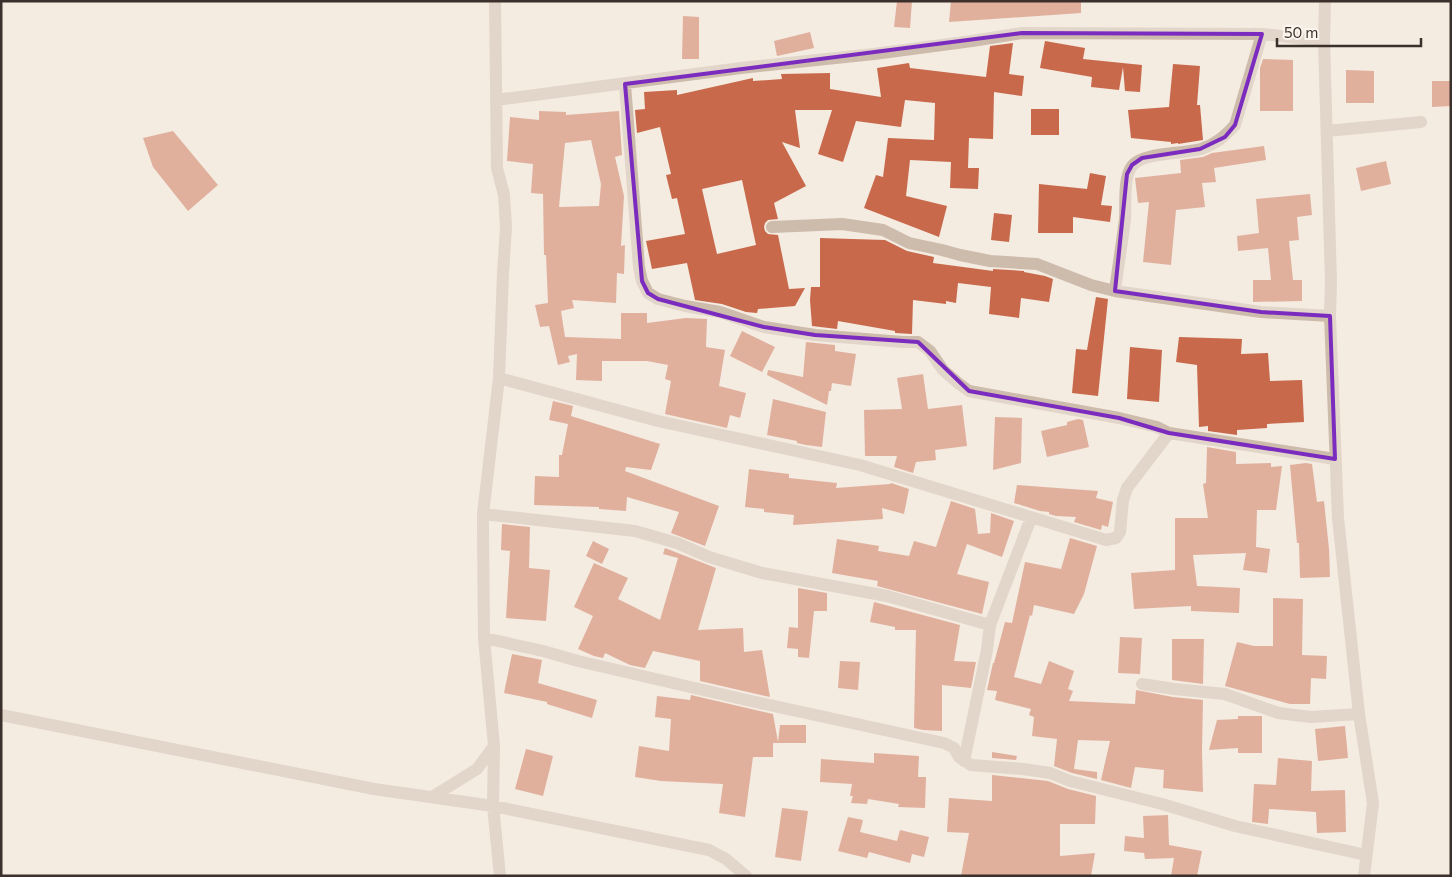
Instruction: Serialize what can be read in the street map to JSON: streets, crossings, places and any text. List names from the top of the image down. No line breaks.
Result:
{"scale_bar":"50 m"}
